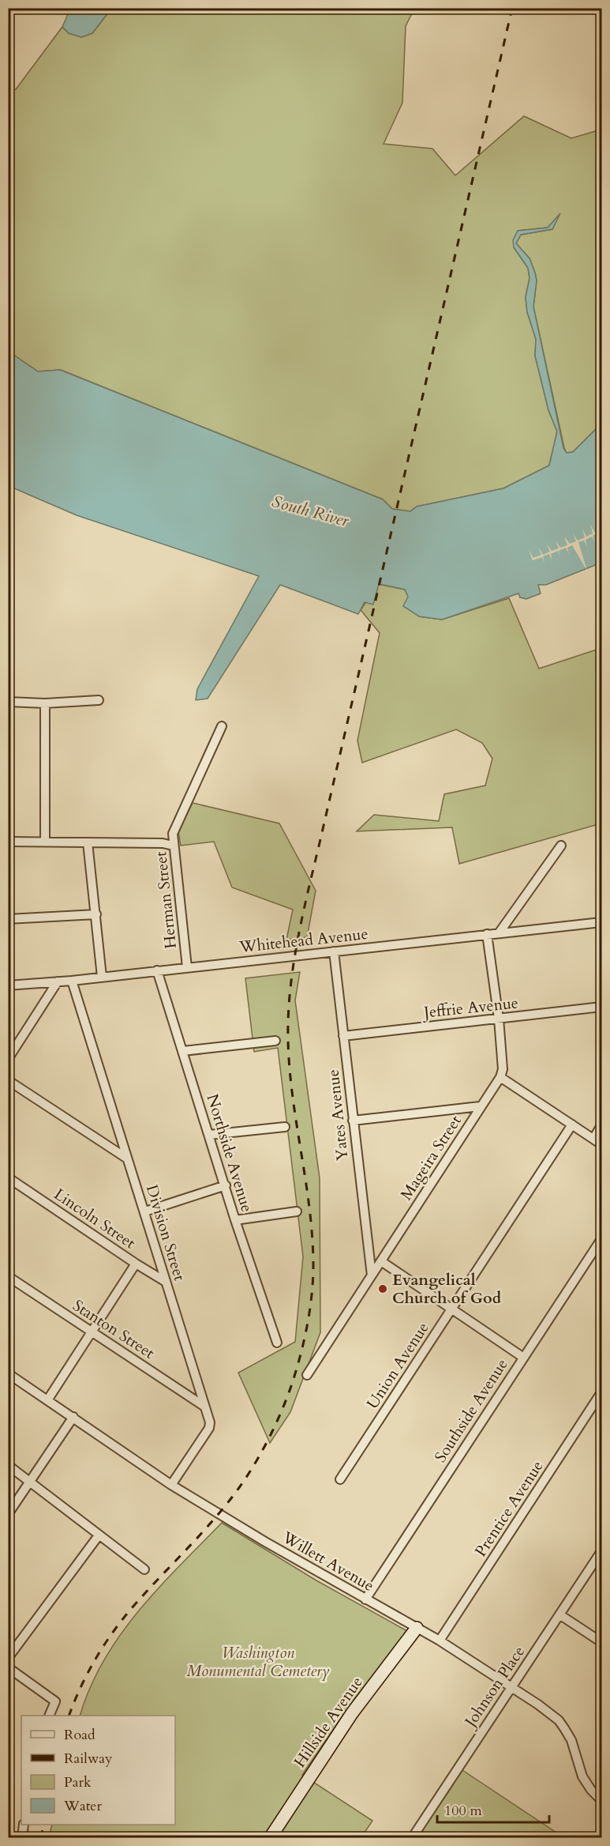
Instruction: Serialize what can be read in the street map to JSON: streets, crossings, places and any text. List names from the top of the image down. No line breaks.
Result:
{"streets":{"street":["Herman Street","Whitehead Avenue","Jeffrie Avenue","Yates Avenue","Northside Avenue","Mageira Street","Lincoln Street","Division Street","Stanton Street","Union Avenue","Southside Avenue","Prentice Avenue","Willett Avenue","Johnson Place","Hillside Avenue"]},"crossings":[["Herman Street","Whitehead Avenue"],["Whitehead Avenue","Yates Avenue"],["Whitehead Avenue","Northside Avenue"],["Whitehead Avenue","Division Street"],["Jeffrie Avenue","Yates Avenue"],["Yates Avenue","Mageira Street"],["Lincoln Street","Division Street"],["Division Street","Stanton Street"],["Division Street","Willett Avenue"],["Southside Avenue","Willett Avenue"],["Prentice Avenue","Willett Avenue"],["Willett Avenue","Johnson Place"],["Willett Avenue","Hillside Avenue"]],"water":["South River"],"parks":["Washington Monumental Cemetery"],"places":["Evangelical Church of God"],"legend":["Road","Railway","Park","Water"],"scale_bar":"100 m"}
